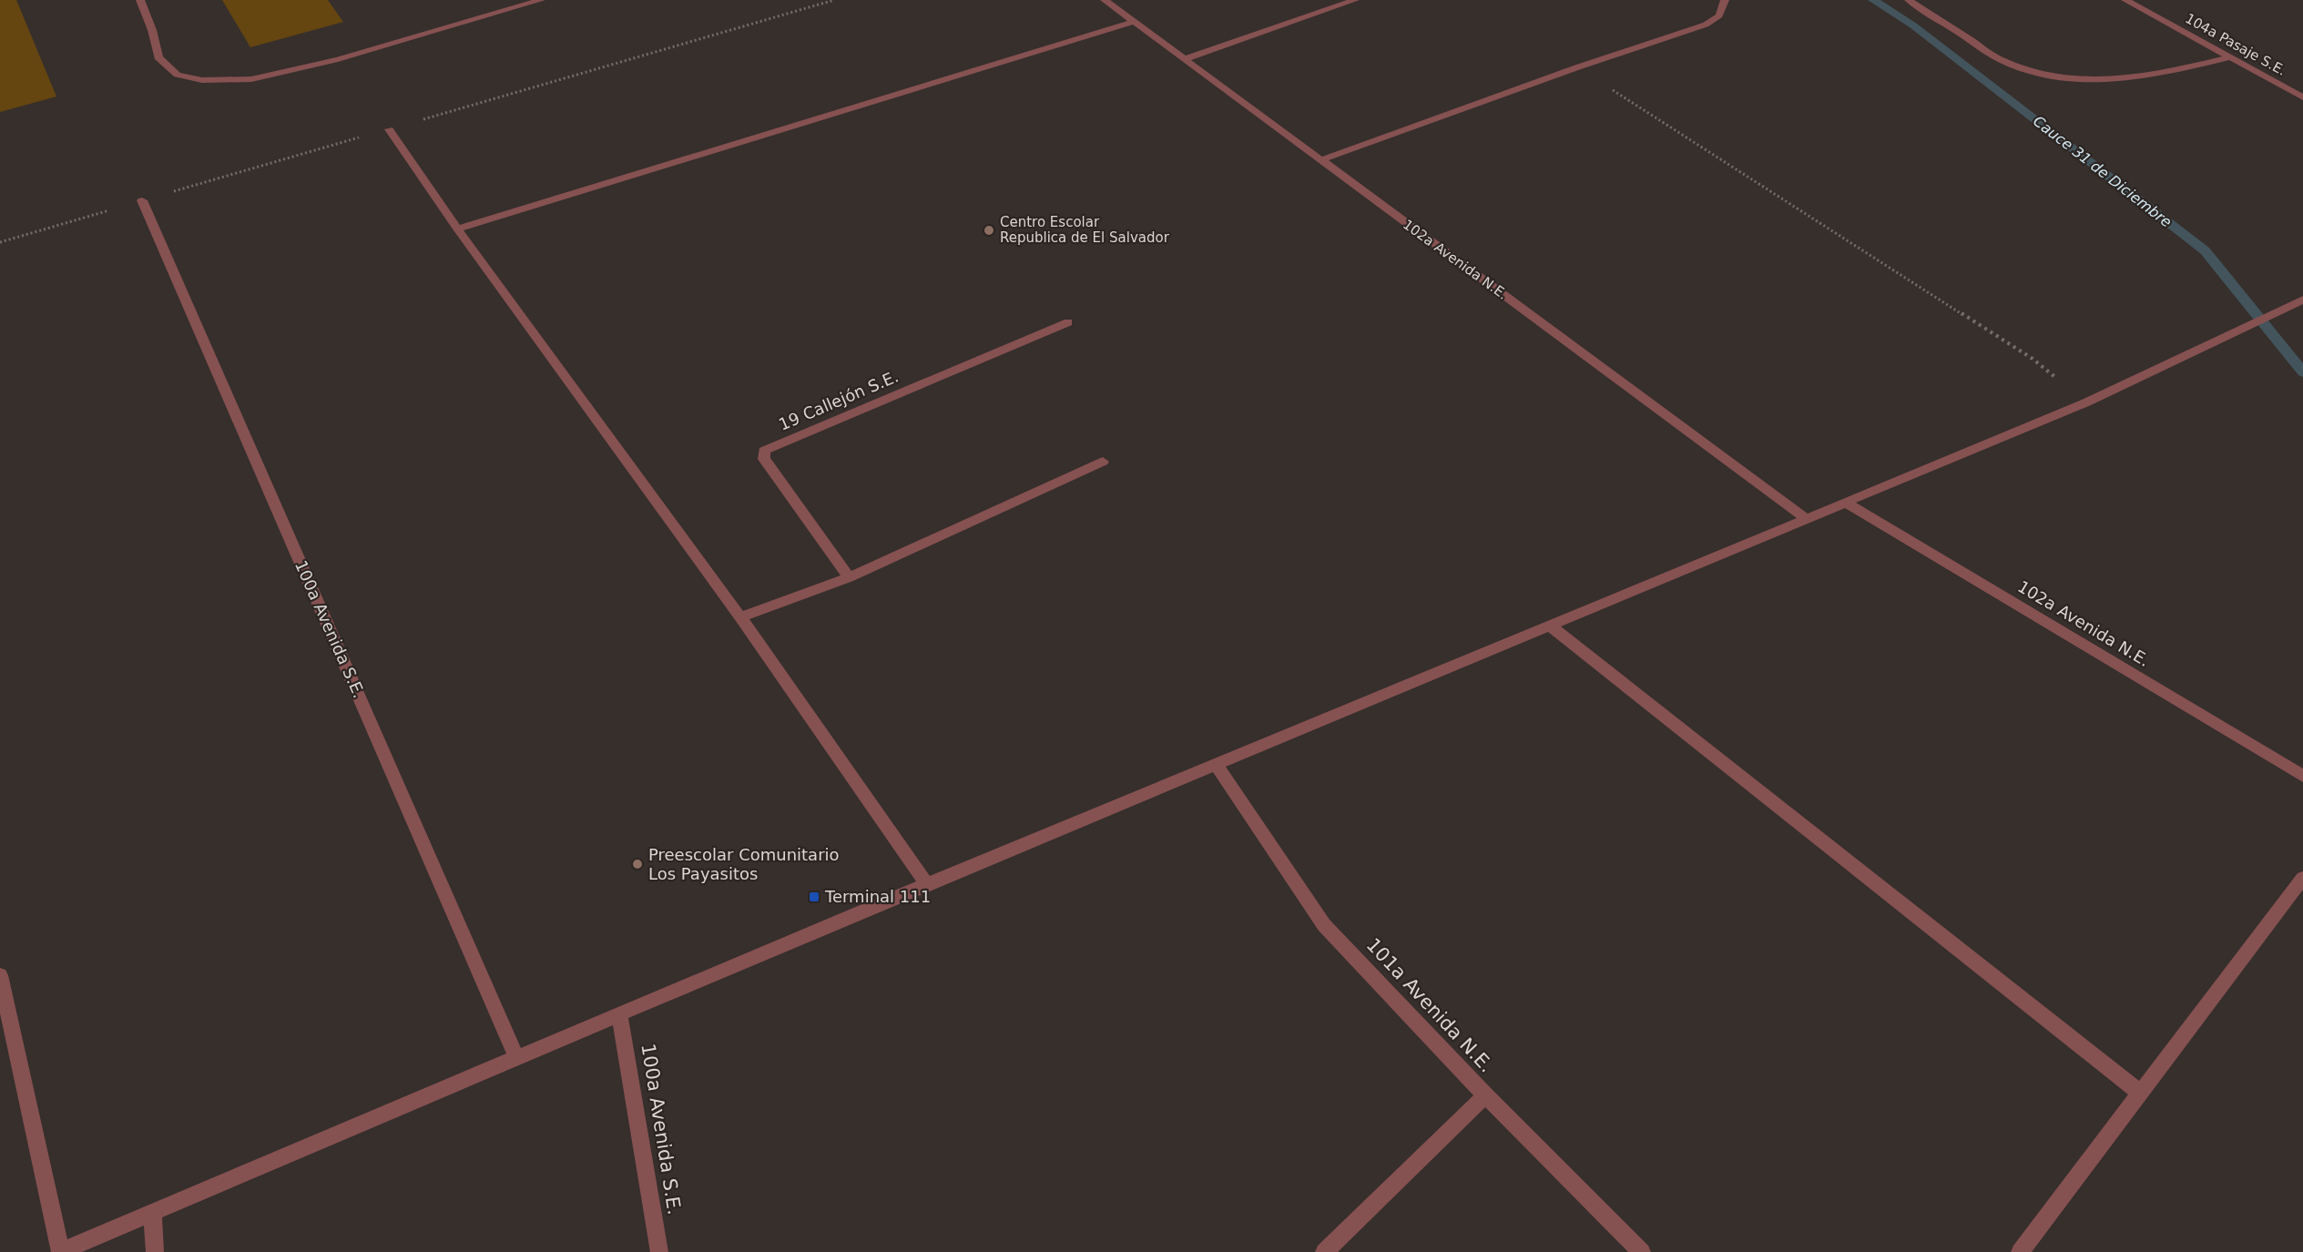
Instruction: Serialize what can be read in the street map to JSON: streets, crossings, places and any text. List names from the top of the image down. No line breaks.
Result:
{"streets":{"street":["104a Pasaje S.E.","102a Avenida N.E.","19 Callejón S.E.","100a Avenida S.E.","101a Avenida N.E."]},"water":["Cauce 31 de Diciembre"],"places":{"other":["Centro Escolar Republica de El Salvador","Preescolar Comunitario Los Payasitos"],"transit":["Terminal 111"]}}
